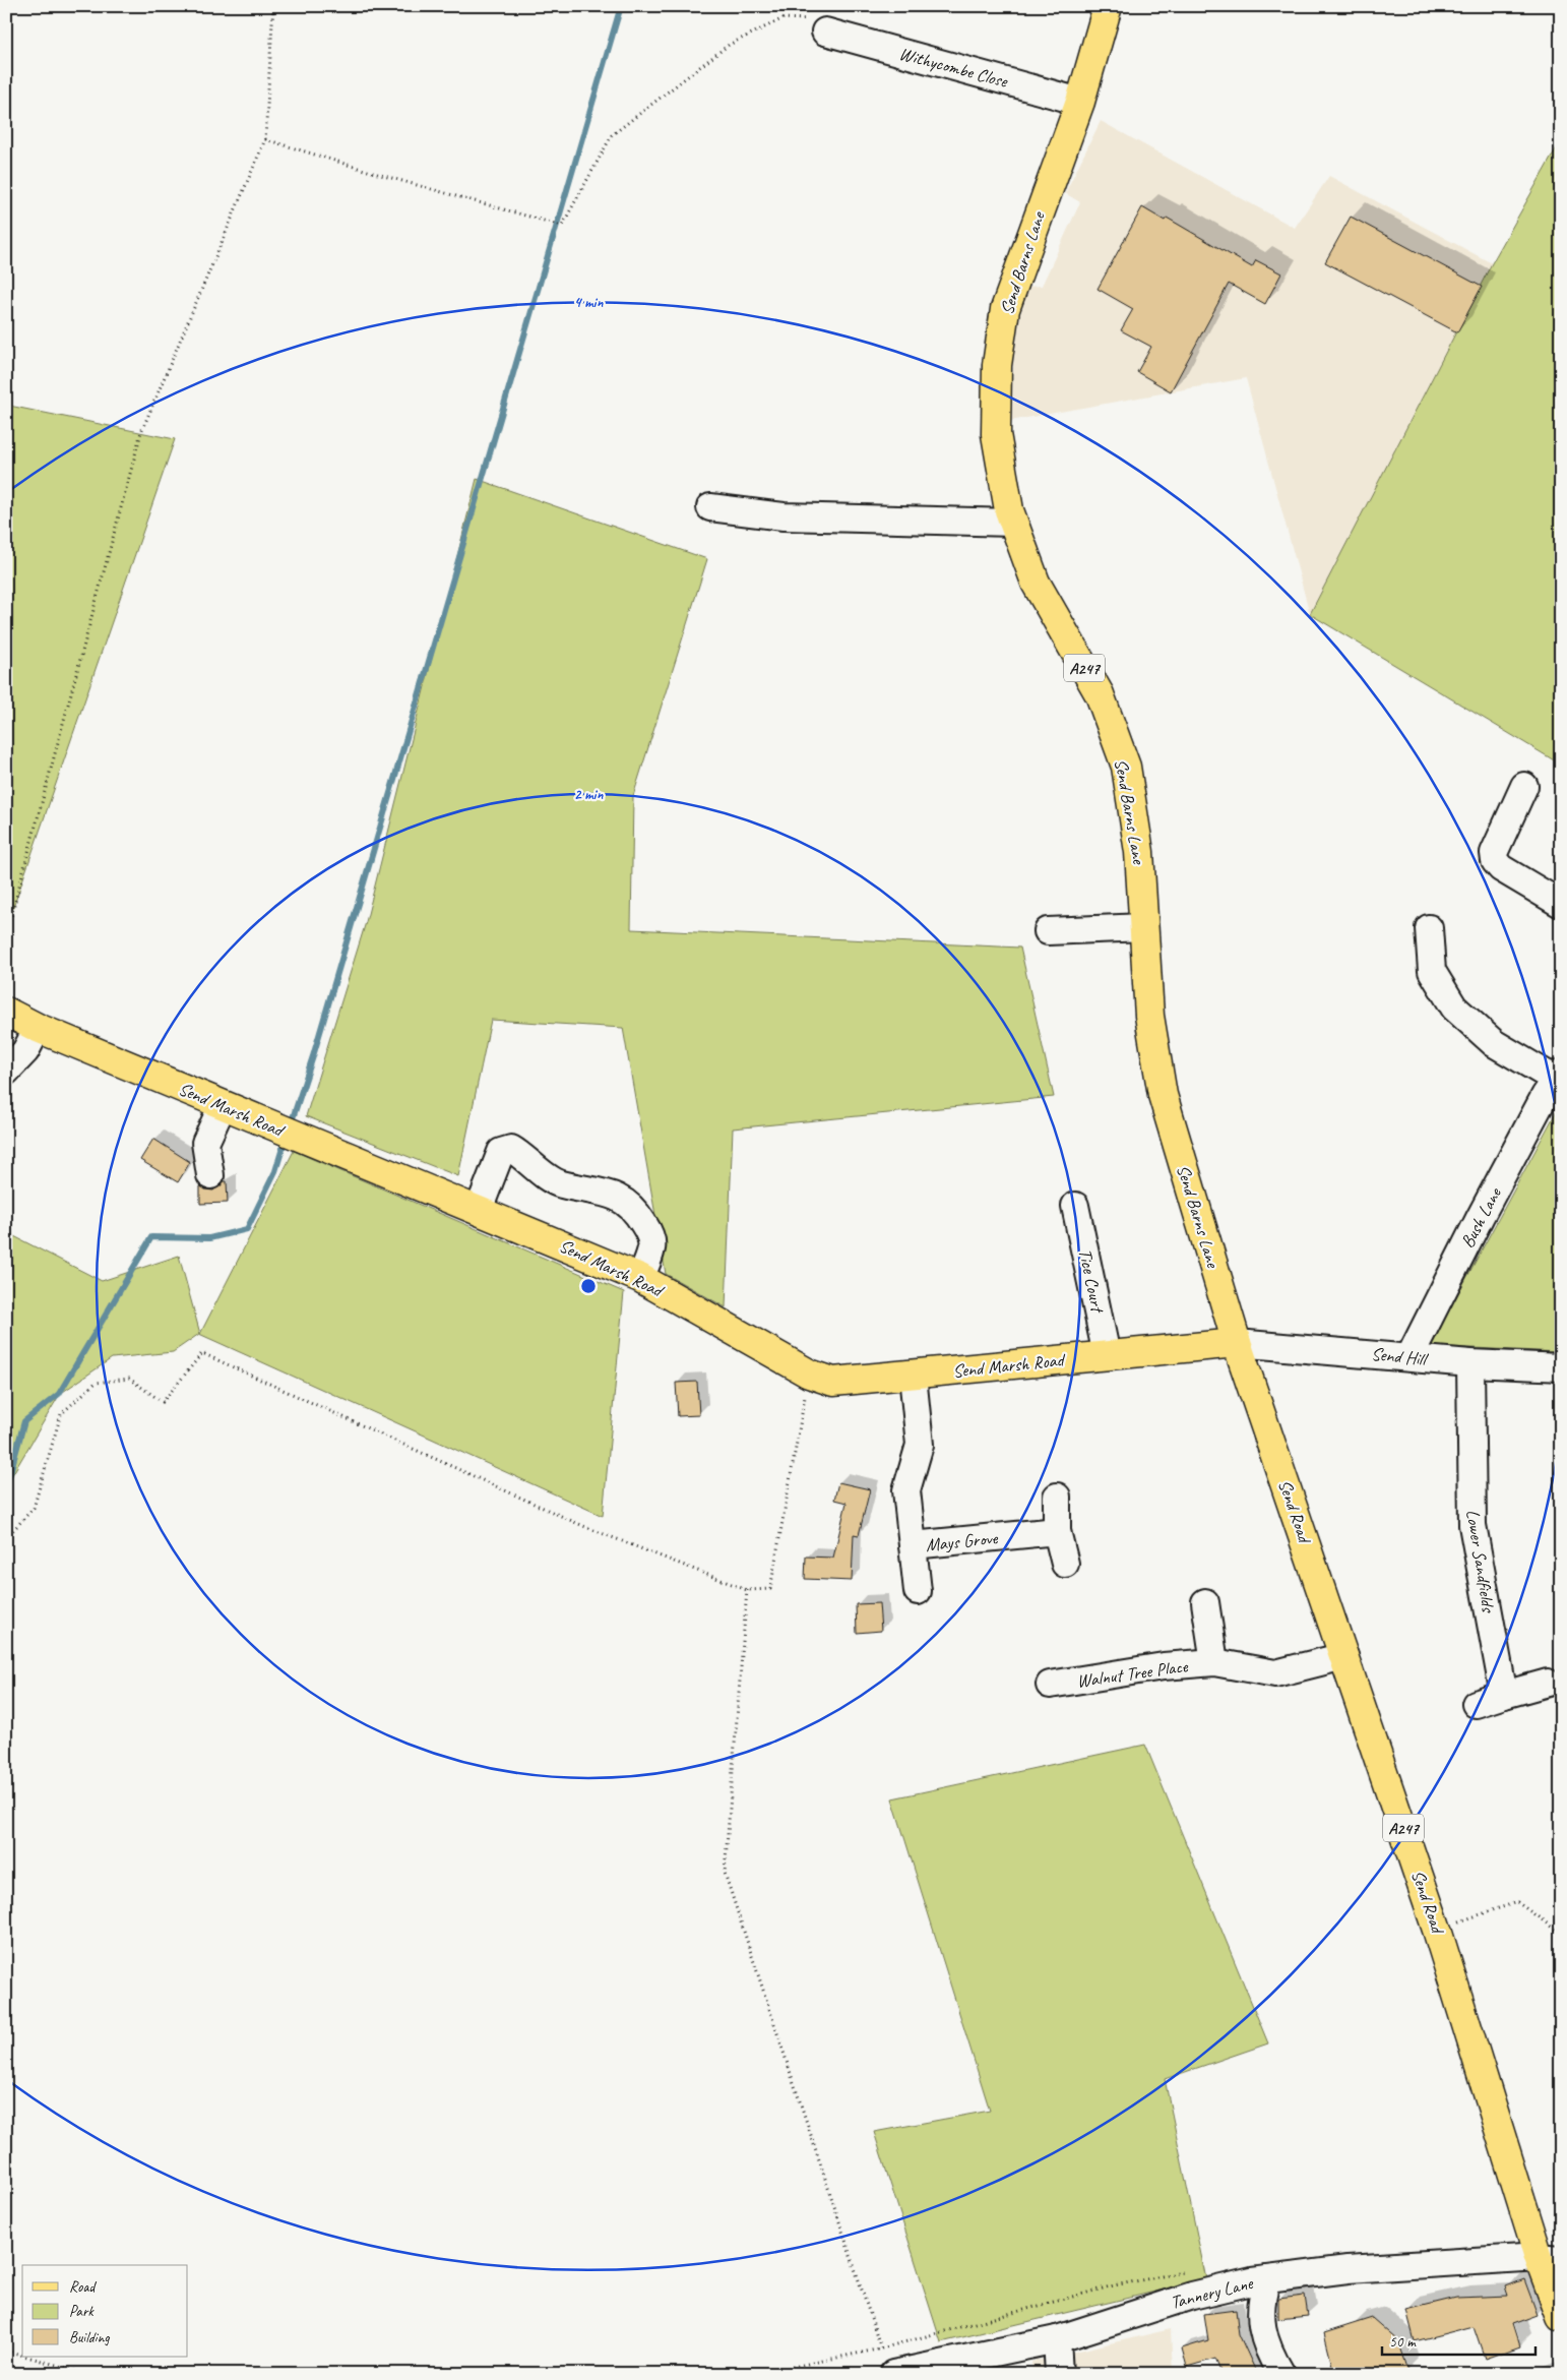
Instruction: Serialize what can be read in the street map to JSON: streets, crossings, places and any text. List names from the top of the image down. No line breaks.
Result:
{"streets":{"main road":["Send Barns Lane","A247","Send Marsh Road","Send Road"],"street":["Withycombe Close","Bush Lane","Tice Court","Send Hill","Mays Grove","Lower Sandfields","Walnut Tree Place","Tannery Lane"]},"crossings":[["Withycombe Close","Send Barns Lane"],["Send Barns Lane","Send Marsh Road"],["Send Barns Lane","Send Hill"],["Send Barns Lane","Send Road"],["Send Marsh Road","Tice Court"],["Send Marsh Road","Send Hill"],["Send Marsh Road","Send Road"],["Bush Lane","Send Hill"],["Send Hill","Send Road"],["Send Hill","Lower Sandfields"],["Send Road","Walnut Tree Place"],["Send Road","Tannery Lane"]],"legend":["Road","Park","Building"],"scale_bar":"50 m","rings":["4 min","2 min"]}
